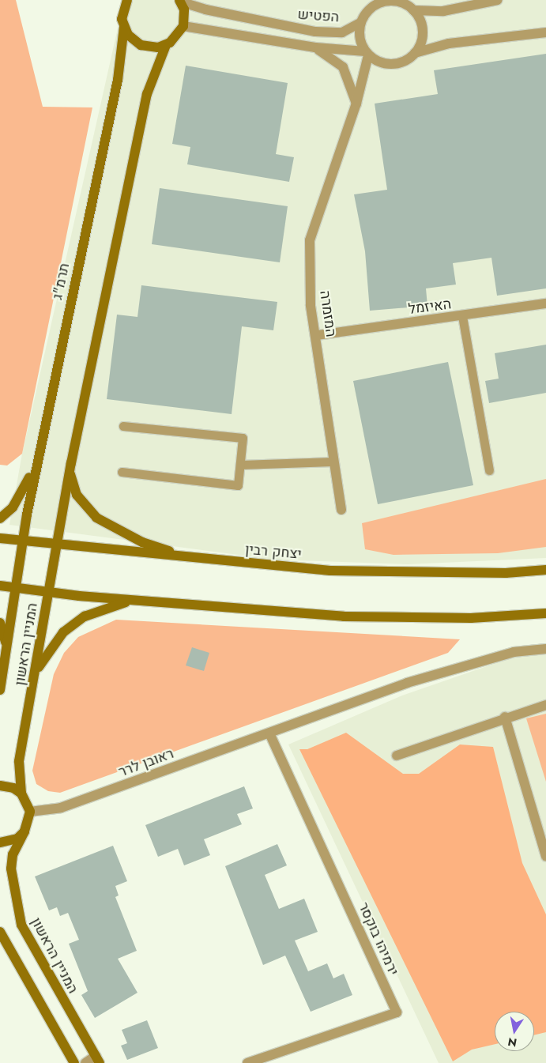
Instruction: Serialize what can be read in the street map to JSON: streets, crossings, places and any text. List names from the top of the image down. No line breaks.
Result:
{"streets":{"main road":["תרמ\"ג","יצחק רבין","המניין הראשון"],"street":["הפטיש","האיזמל","המזמרה","ראובן לרר","ירמיהו בוקסר"]},"crossings":[["הפטיש","המזמרה"],["תרמ\"ג","יצחק רבין"],["תרמ\"ג","המניין הראשון"],["האיזמל","המזמרה"],["יצחק רבין","המניין הראשון"],["המניין הראשון","ראובן לרר"],["ראובן לרר","ירמיהו בוקסר"]],"north":"bottom"}
